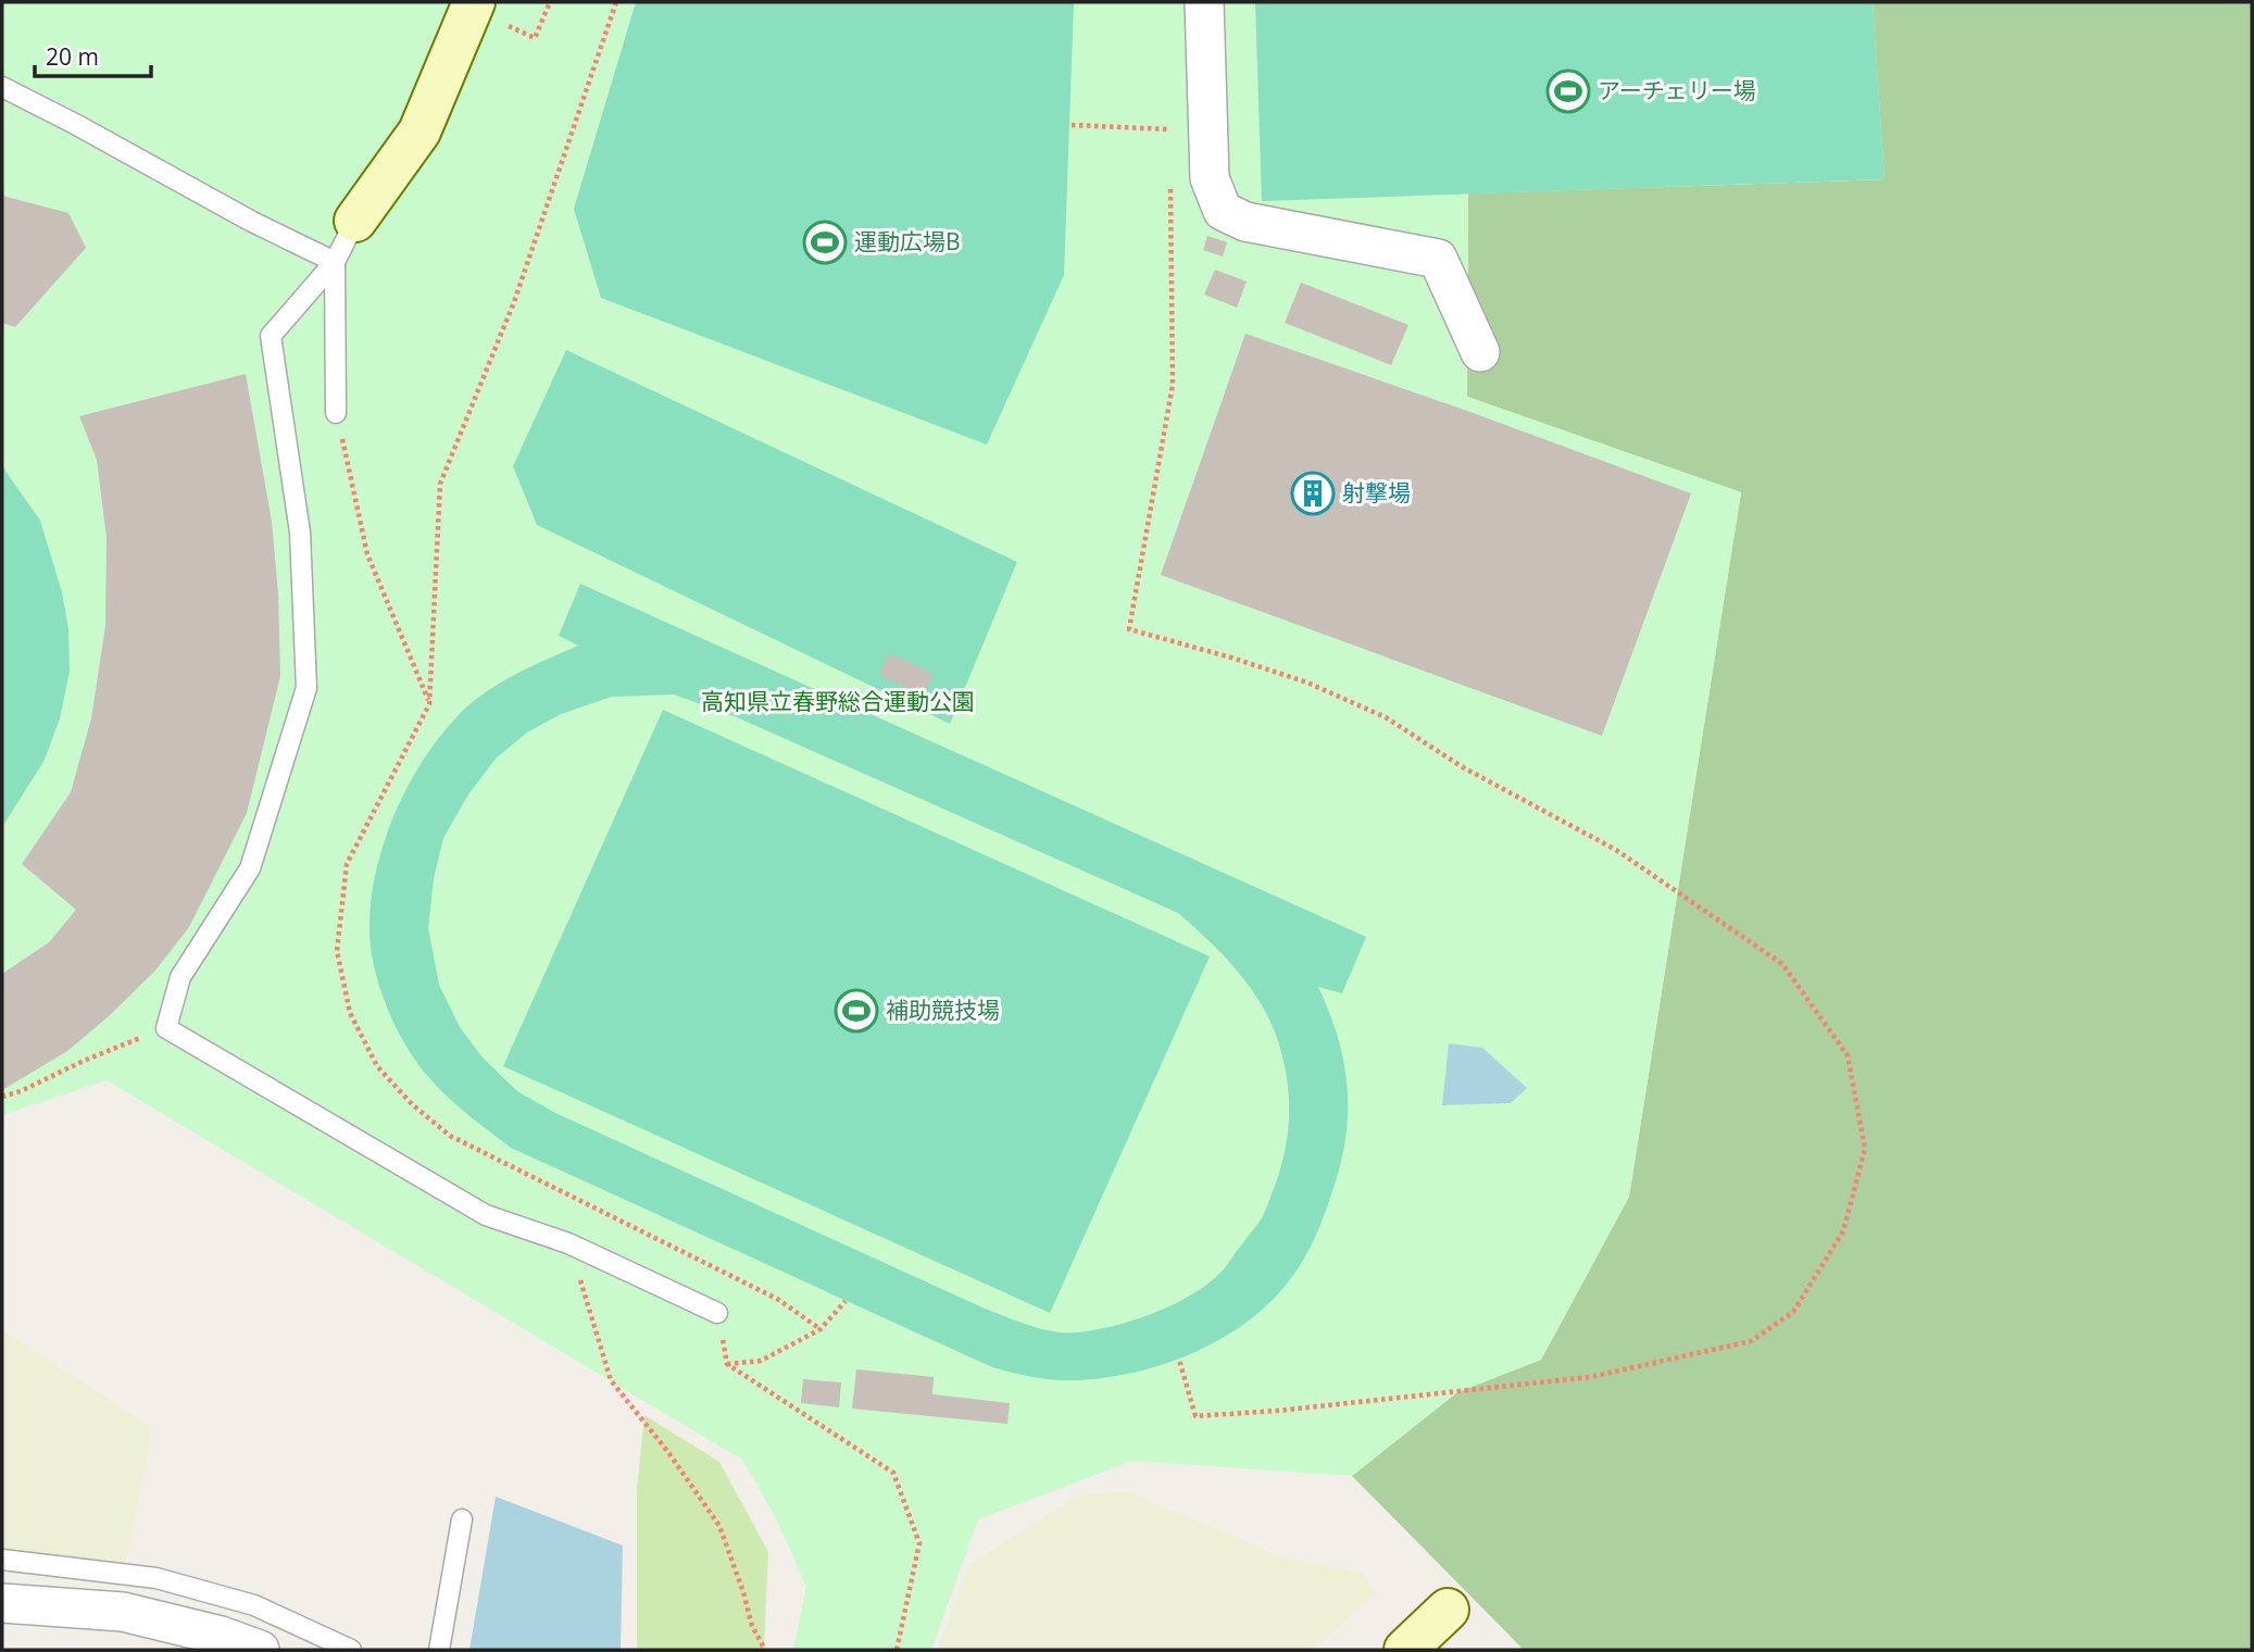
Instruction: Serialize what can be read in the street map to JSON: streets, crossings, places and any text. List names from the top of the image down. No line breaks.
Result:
{"parks":["高知県立春野総合運動公園"],"places":{"sports":["アーチェリー場","運動広場B","補助競技場"],"building":["射撃場"]},"scale_bar":"20 m"}
